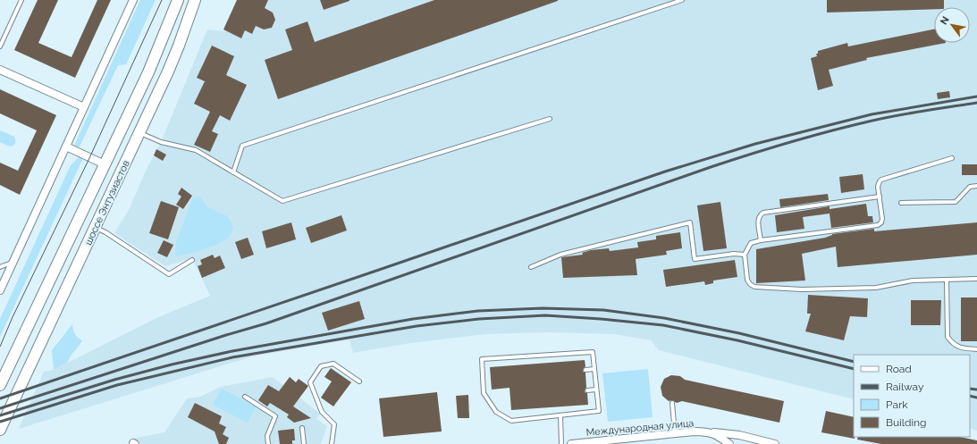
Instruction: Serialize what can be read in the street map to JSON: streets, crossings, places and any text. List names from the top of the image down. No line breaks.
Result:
{"streets":{"main road":["шоссе Энтузиастов"],"street":["Международная улица"]},"legend":["Road","Railway","Park","Building"],"north":"top left"}
